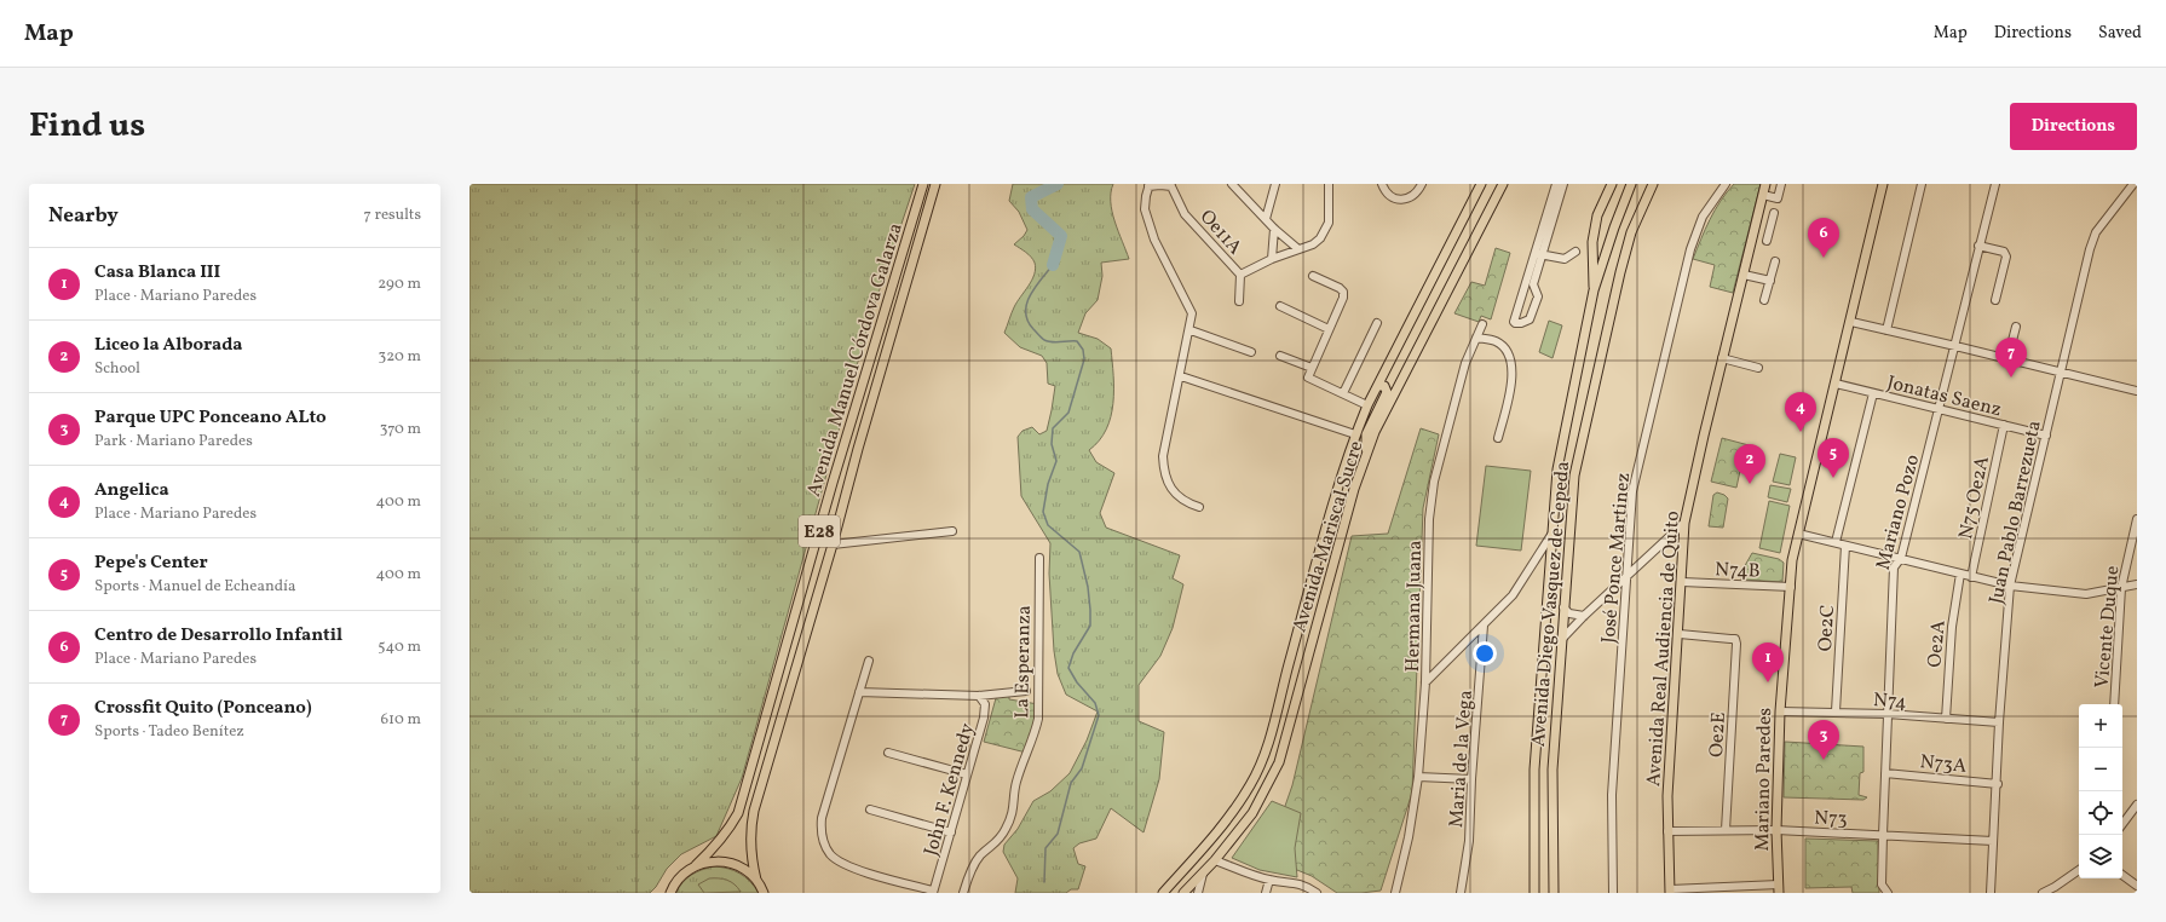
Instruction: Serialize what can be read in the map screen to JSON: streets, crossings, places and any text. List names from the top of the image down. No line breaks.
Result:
{"streets":{"main road":["Avenida Manuel Córdova Galarza","E28","Avenida Mariscal Sucre","Avenida Diego Vasquez de Cepeda","Avenida Real Audiencia de Quito","Mariano Paredes"],"street":["Oe11A","Jonatas Saenz","N75 Oe2A","Mariano Pozo","Juan Pablo Barrezueta","José Ponce Martinez","N74B","Hermana Juana","Vicente Duque","Oe2C","Oe2A","La Esperanza","N74","Oe2E","Maria de la Vega","N73A","John F. Kennedy","N73"]},"crossings":[["Avenida Manuel Córdova Galarza","E28"],["Jonatas Saenz","N75 Oe2A"],["Jonatas Saenz","Mariano Pozo"],["Jonatas Saenz","Juan Pablo Barrezueta"],["Jonatas Saenz","Mariano Paredes"],["Mariano Pozo","N74"],["Mariano Pozo","N73A"],["Mariano Pozo","N73"],["Juan Pablo Barrezueta","N74"],["Juan Pablo Barrezueta","N73A"],["Juan Pablo Barrezueta","N73"],["N74B","Avenida Real Audiencia de Quito"],["N74B","Mariano Paredes"],["Oe2C","N74"],["Oe2A","N74"],["Avenida Real Audiencia de Quito","Oe2E"],["Avenida Real Audiencia de Quito","N73"],["N74","Mariano Paredes"],["Oe2E","N73"],["Mariano Paredes","N73"]],"page":{"header":"Map","nav":["Map","Directions","Saved"],"title":"Find us","buttons":"Directions","heading":["Nearby","7 results"],"pins":["6","7","4","5","2","1","3"],"list":[{"mark":"1","name":"Casa Blanca III","note":"Place · Mariano Paredes","value":"290 m"},{"mark":"2","name":"Liceo la Alborada","note":"School","value":"320 m"},{"mark":"3","name":"Parque UPC Ponceano ALto","note":"Park · Mariano Paredes","value":"370 m"},{"mark":"4","name":"Angelica","note":"Place · Mariano Paredes","value":"400 m"},{"mark":"5","name":"Pepe's Center","note":"Sports · Manuel de Echeandía","value":"400 m"},{"mark":"6","name":"Centro de Desarrollo Infantil","note":"Place · Mariano Paredes","value":"540 m"},{"mark":"7","name":"Crossfit Quito (Ponceano)","note":"Sports · Tadeo Benítez","value":"610 m"}],"map_buttons":["+","−"]}}
